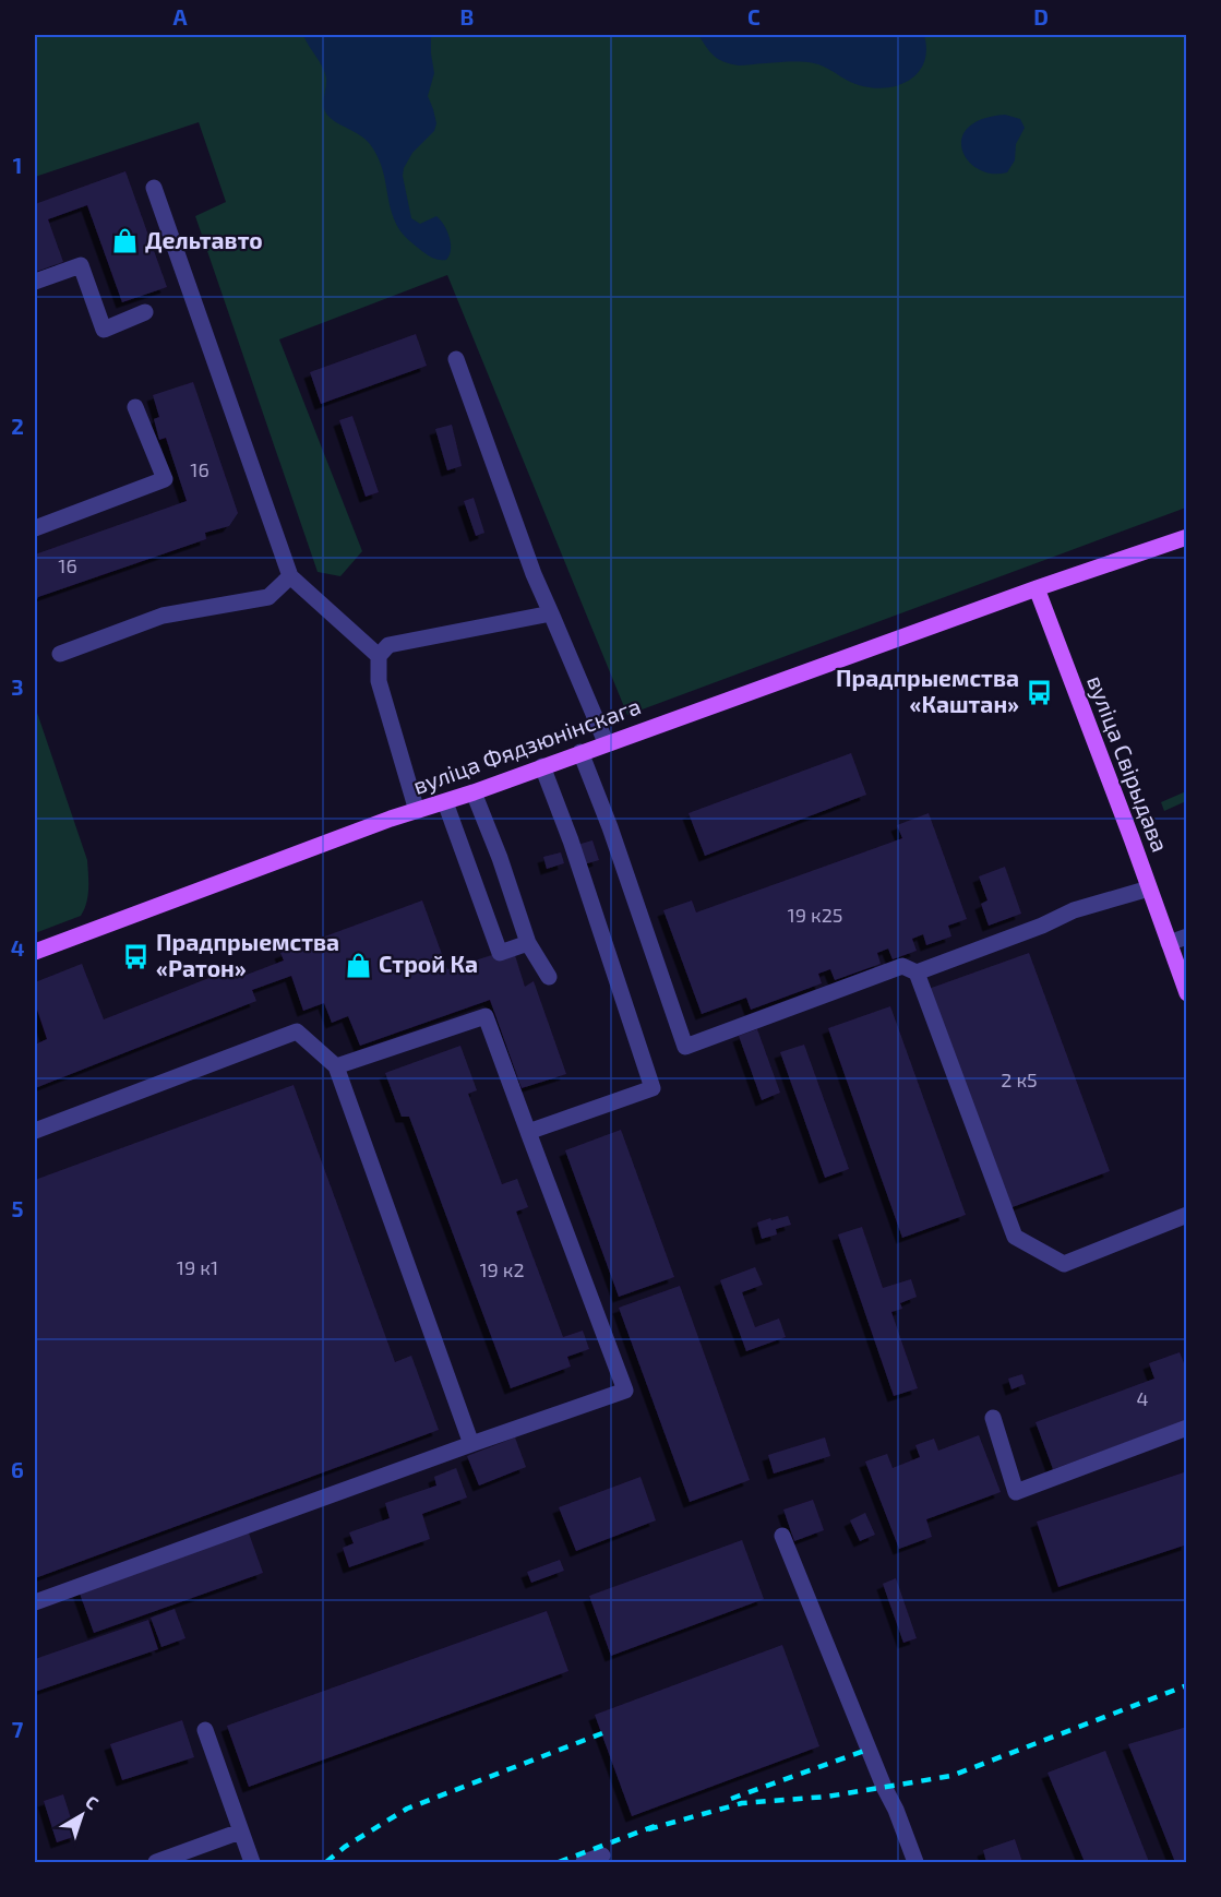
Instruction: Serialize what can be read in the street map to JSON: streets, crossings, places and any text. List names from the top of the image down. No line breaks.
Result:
{"streets":{"main road":["вуліца Фядзюнінскага","вуліца Свірыдава"]},"crossings":[["вуліца Фядзюнінскага","вуліца Свірыдава"]],"places":{"shop":["Дельтавто","Строй Ка"],"bus stop":["Прадпрыемства «Каштан»","Прадпрыемства «Ратон»"]},"house_numbers":["16","16","19 к25","2 к5","19 к1","19 к2","4"],"north":"top right","grid":{"columns":["A","B","C","D"],"rows":["1","2","3","4","5","6","7"]}}
